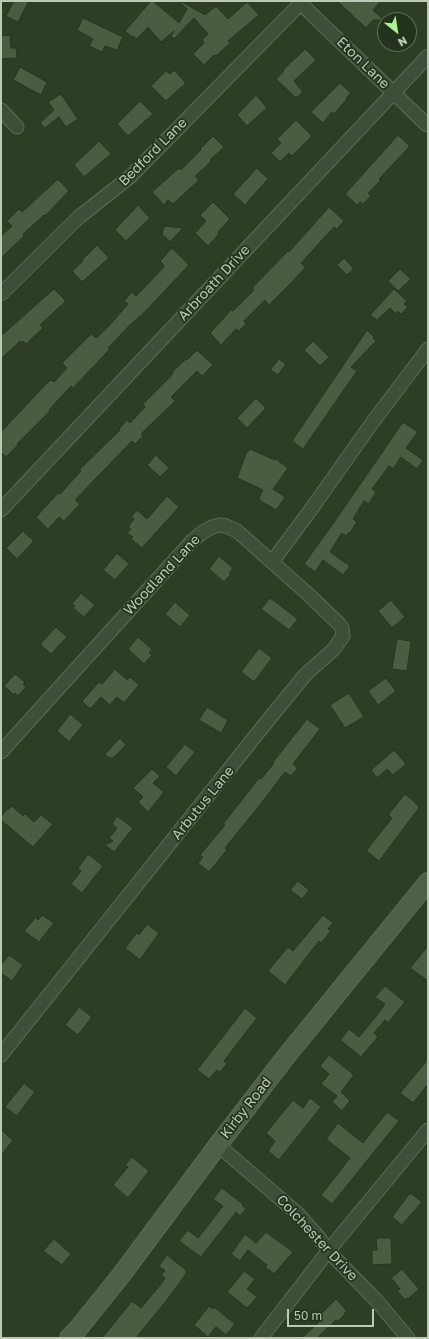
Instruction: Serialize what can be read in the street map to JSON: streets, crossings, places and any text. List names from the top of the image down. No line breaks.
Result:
{"streets":{"main road":["Kirby Road"],"street":["Eton Lane","Bedford Lane","Arbroath Drive","Woodland Lane","Arbutus Lane","Colchester Drive"]},"crossings":[["Eton Lane","Bedford Lane"],["Eton Lane","Arbroath Drive"],["Woodland Lane","Arbutus Lane"],["Kirby Road","Colchester Drive"]],"scale_bar":"50 m","north":"bottom right"}
